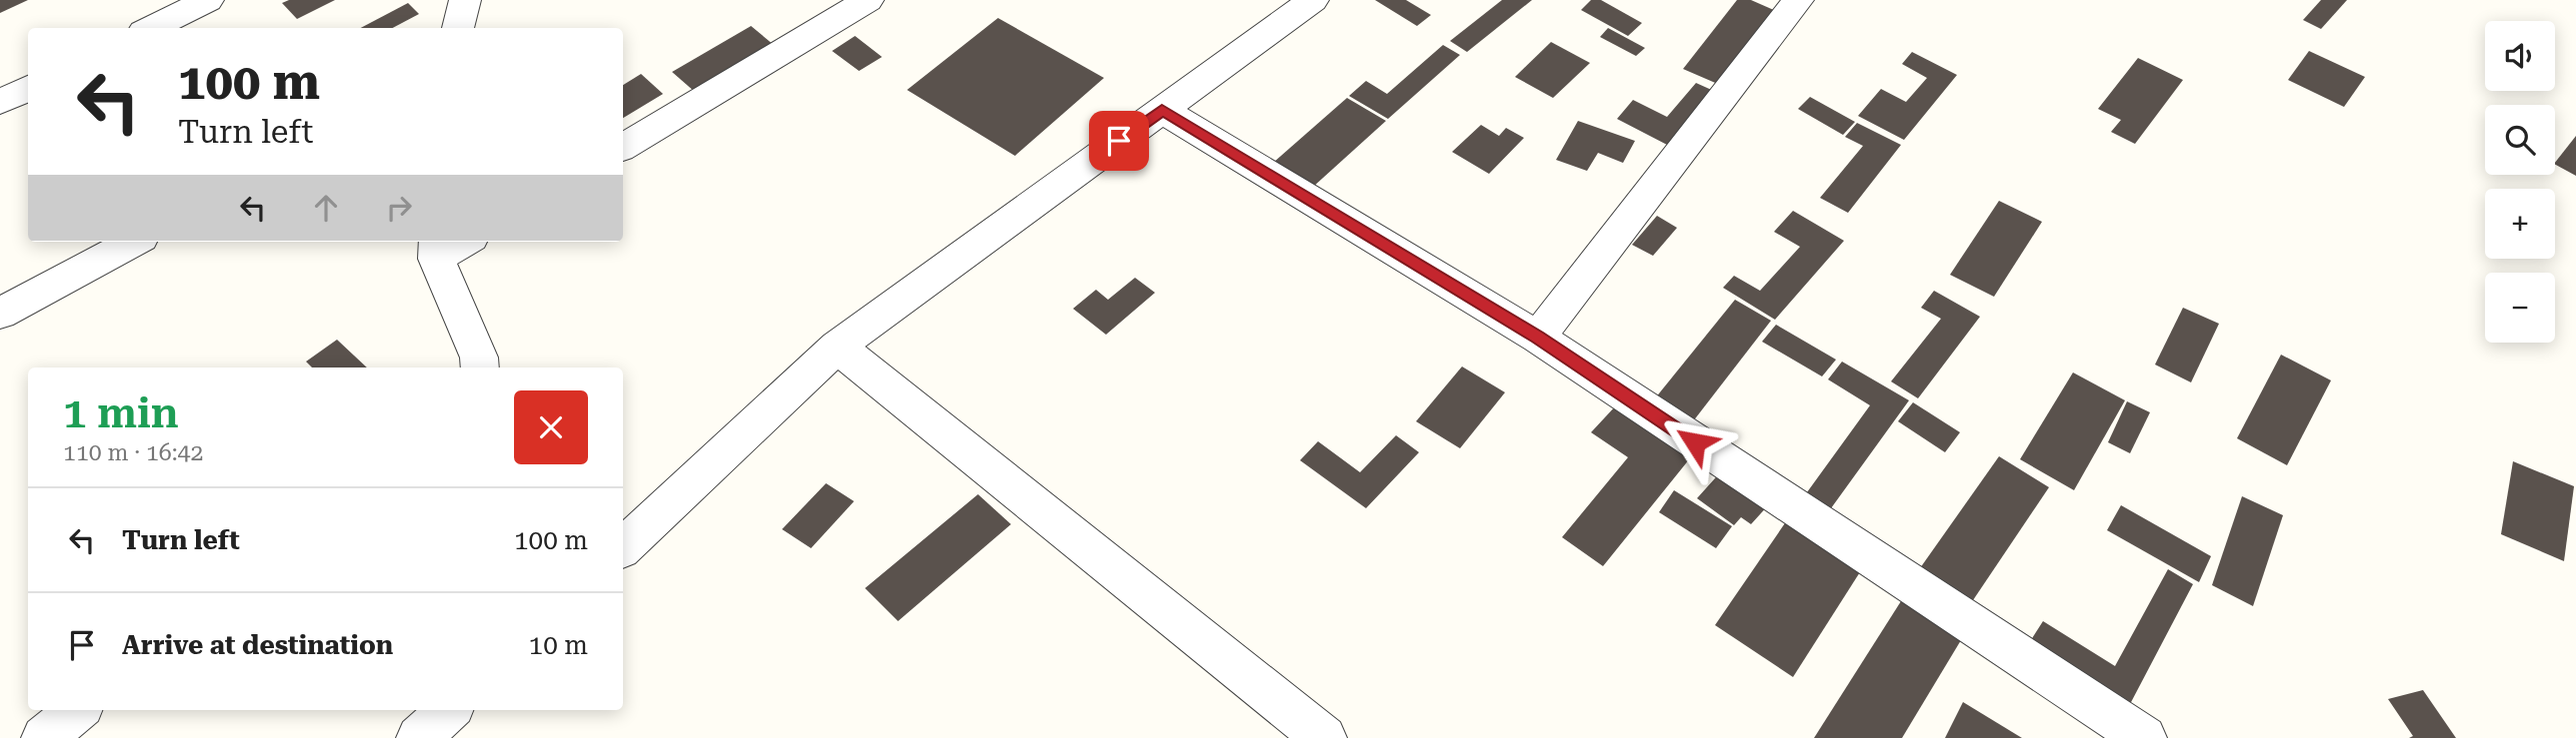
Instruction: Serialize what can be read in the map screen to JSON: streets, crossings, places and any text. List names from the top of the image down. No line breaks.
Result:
{"page":{"map_buttons":["+","−"],"turn":["100 m","Turn left"],"heading":["1 min","110 m · 16:42"],"list":[{"name":"Turn left","value":"100 m"},{"name":"Arrive at destination","value":"10 m"}]}}
